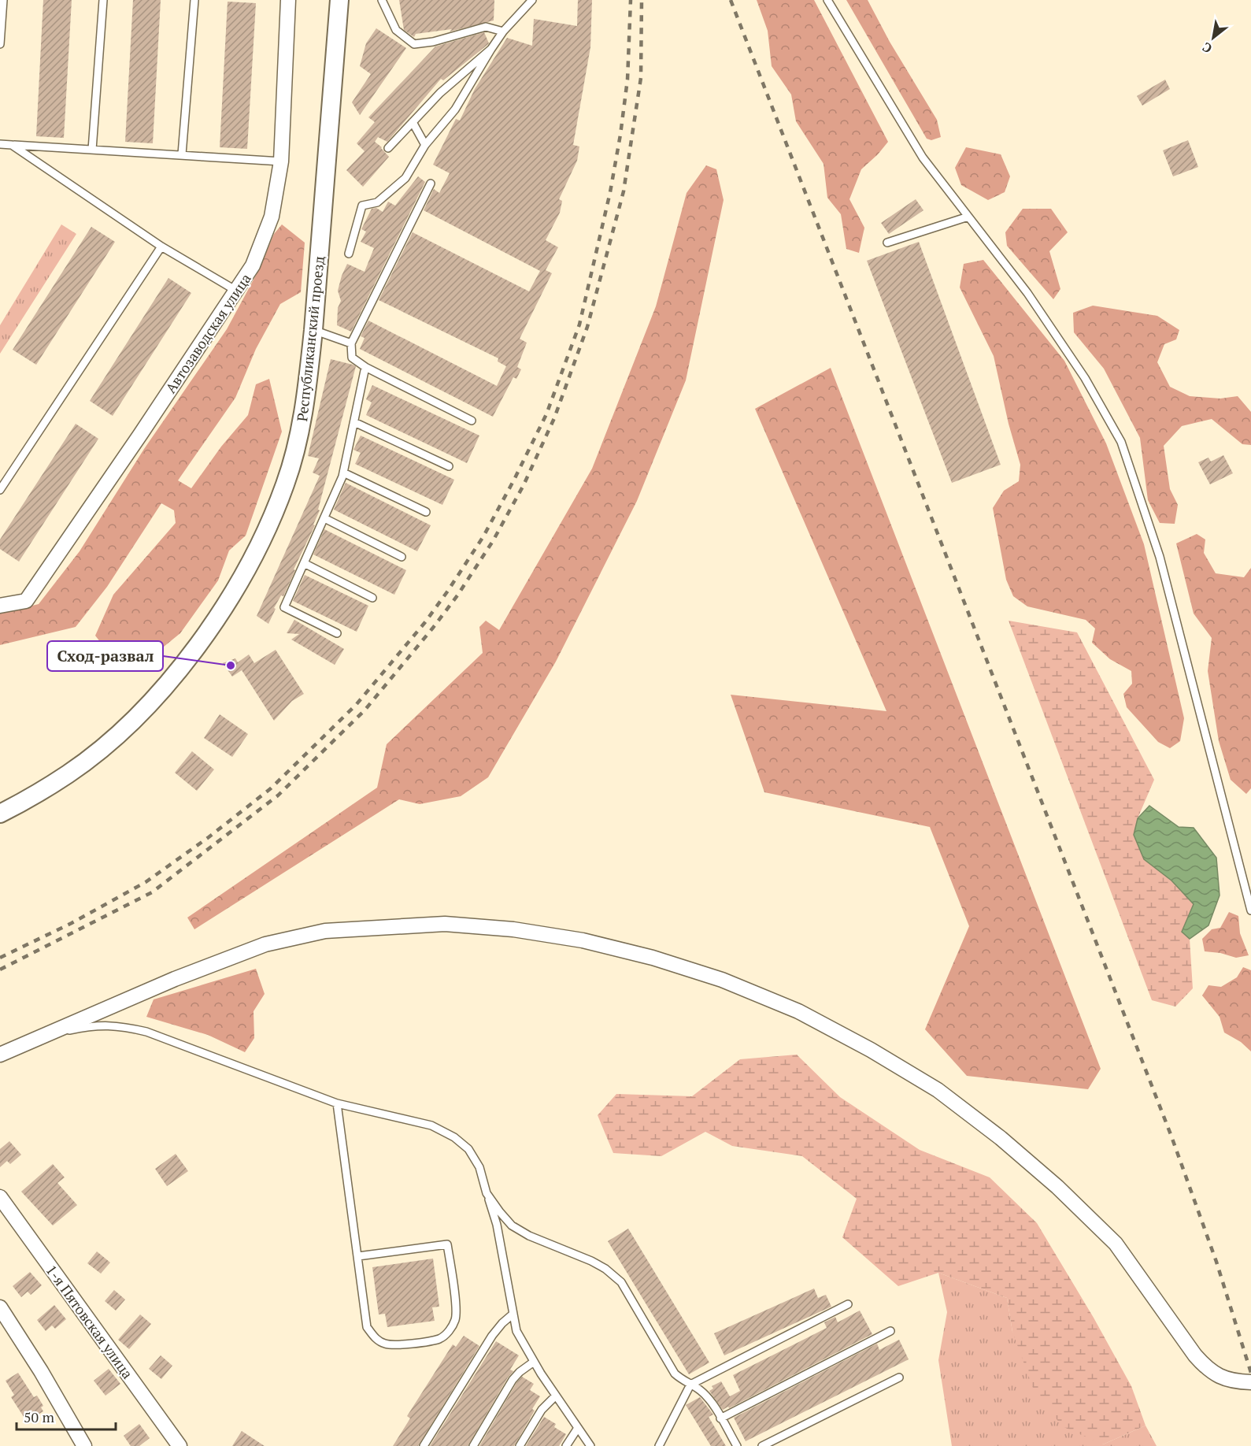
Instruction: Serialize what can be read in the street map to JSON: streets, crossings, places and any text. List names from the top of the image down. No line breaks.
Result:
{"streets":{"street":["Автозаводская улица","Республиканский проезд","1-я Пятовская улица"]},"places":["Сход-развал"],"scale_bar":"50 m","north":"bottom left"}
